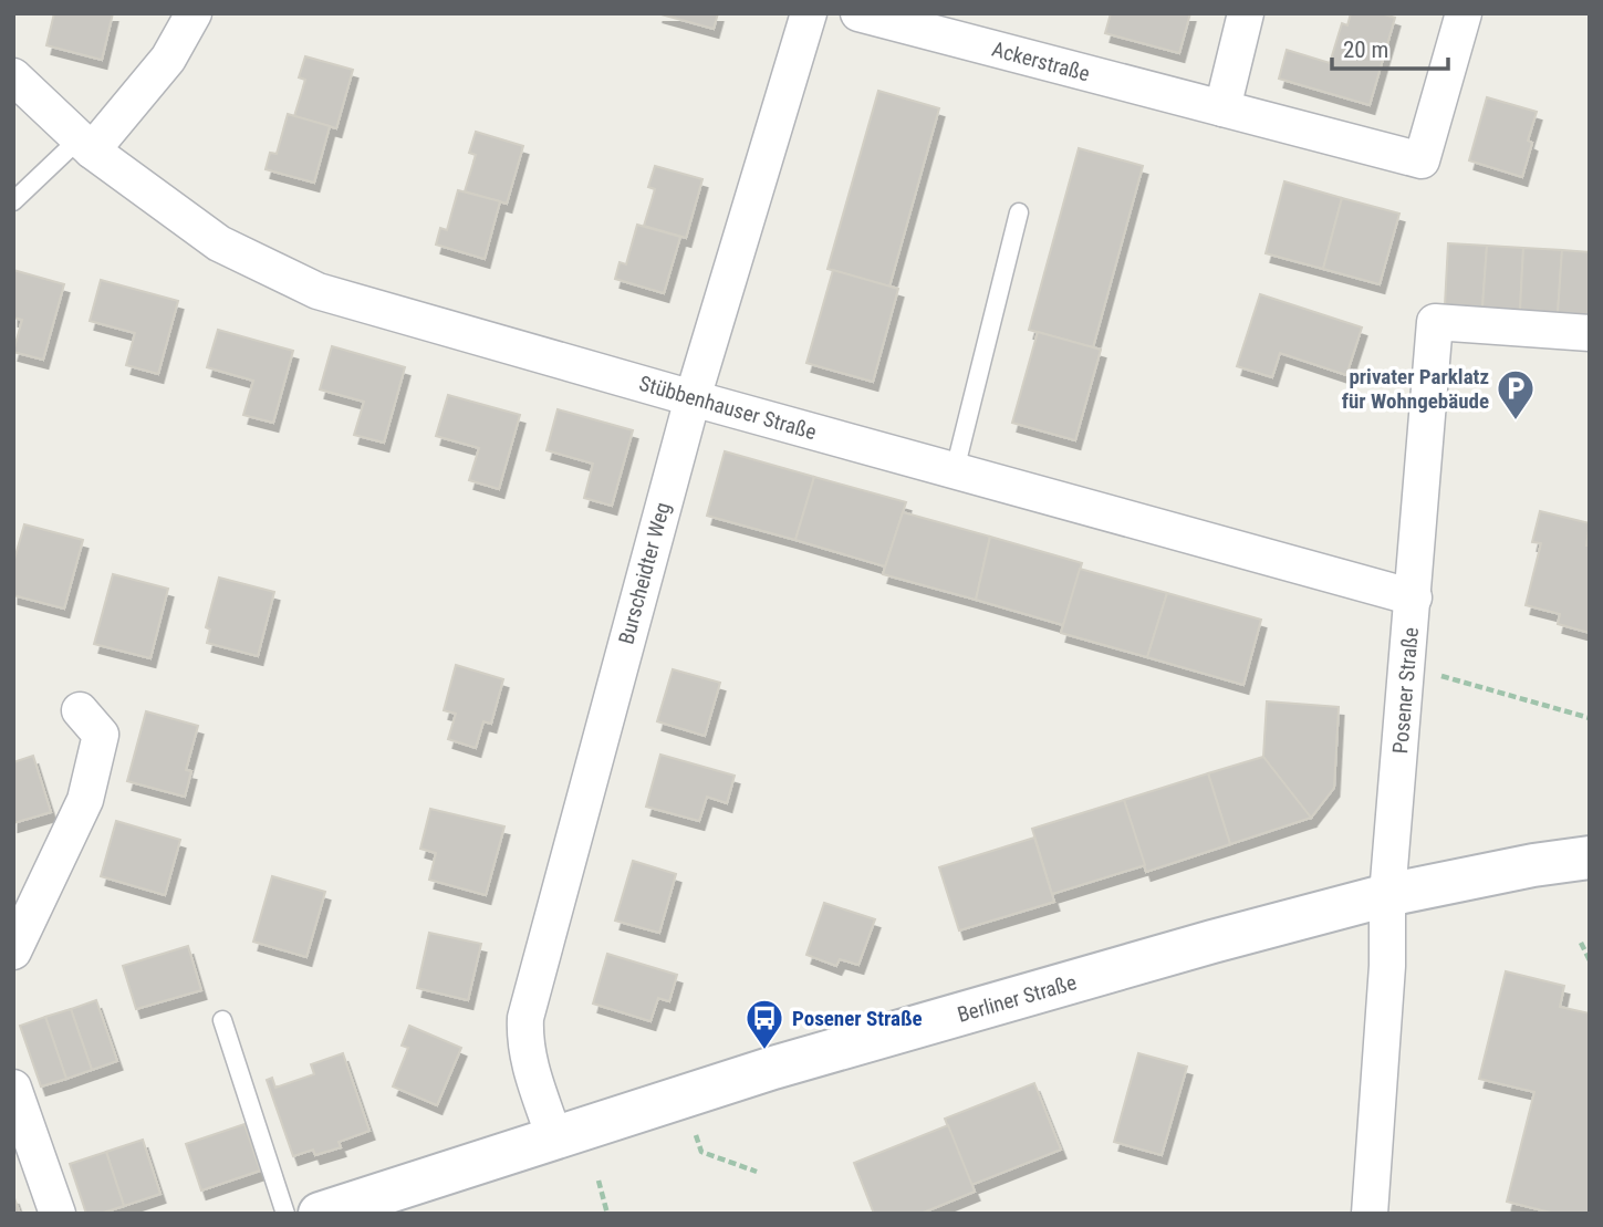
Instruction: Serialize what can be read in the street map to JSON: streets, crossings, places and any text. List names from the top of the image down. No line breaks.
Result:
{"streets":{"main road":["Berliner Straße"],"street":["Ackerstraße","Stübbenhauser Straße","Burscheidter Weg","Posener Straße"]},"crossings":[["Stübbenhauser Straße","Burscheidter Weg"],["Stübbenhauser Straße","Posener Straße"],["Burscheidter Weg","Berliner Straße"],["Posener Straße","Berliner Straße"]],"places":{"parking":["privater Parklatz für Wohngebäude"],"bus stop":["Posener Straße"]},"scale_bar":"20 m"}
